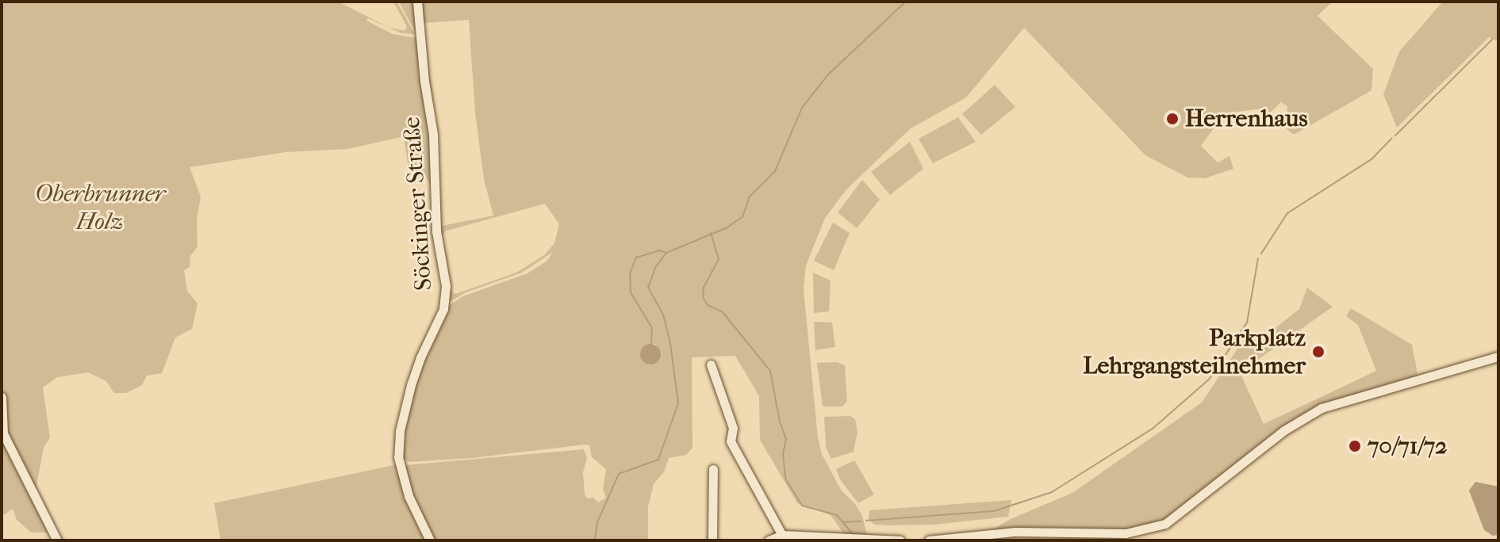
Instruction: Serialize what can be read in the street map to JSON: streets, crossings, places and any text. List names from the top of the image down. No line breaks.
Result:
{"streets":{"street":["Söckinger Straße"]},"parks":["Oberbrunner Holz"],"places":["Herrenhaus","Parkplatz Lehrgangsteilnehmer","70/71/72"]}
